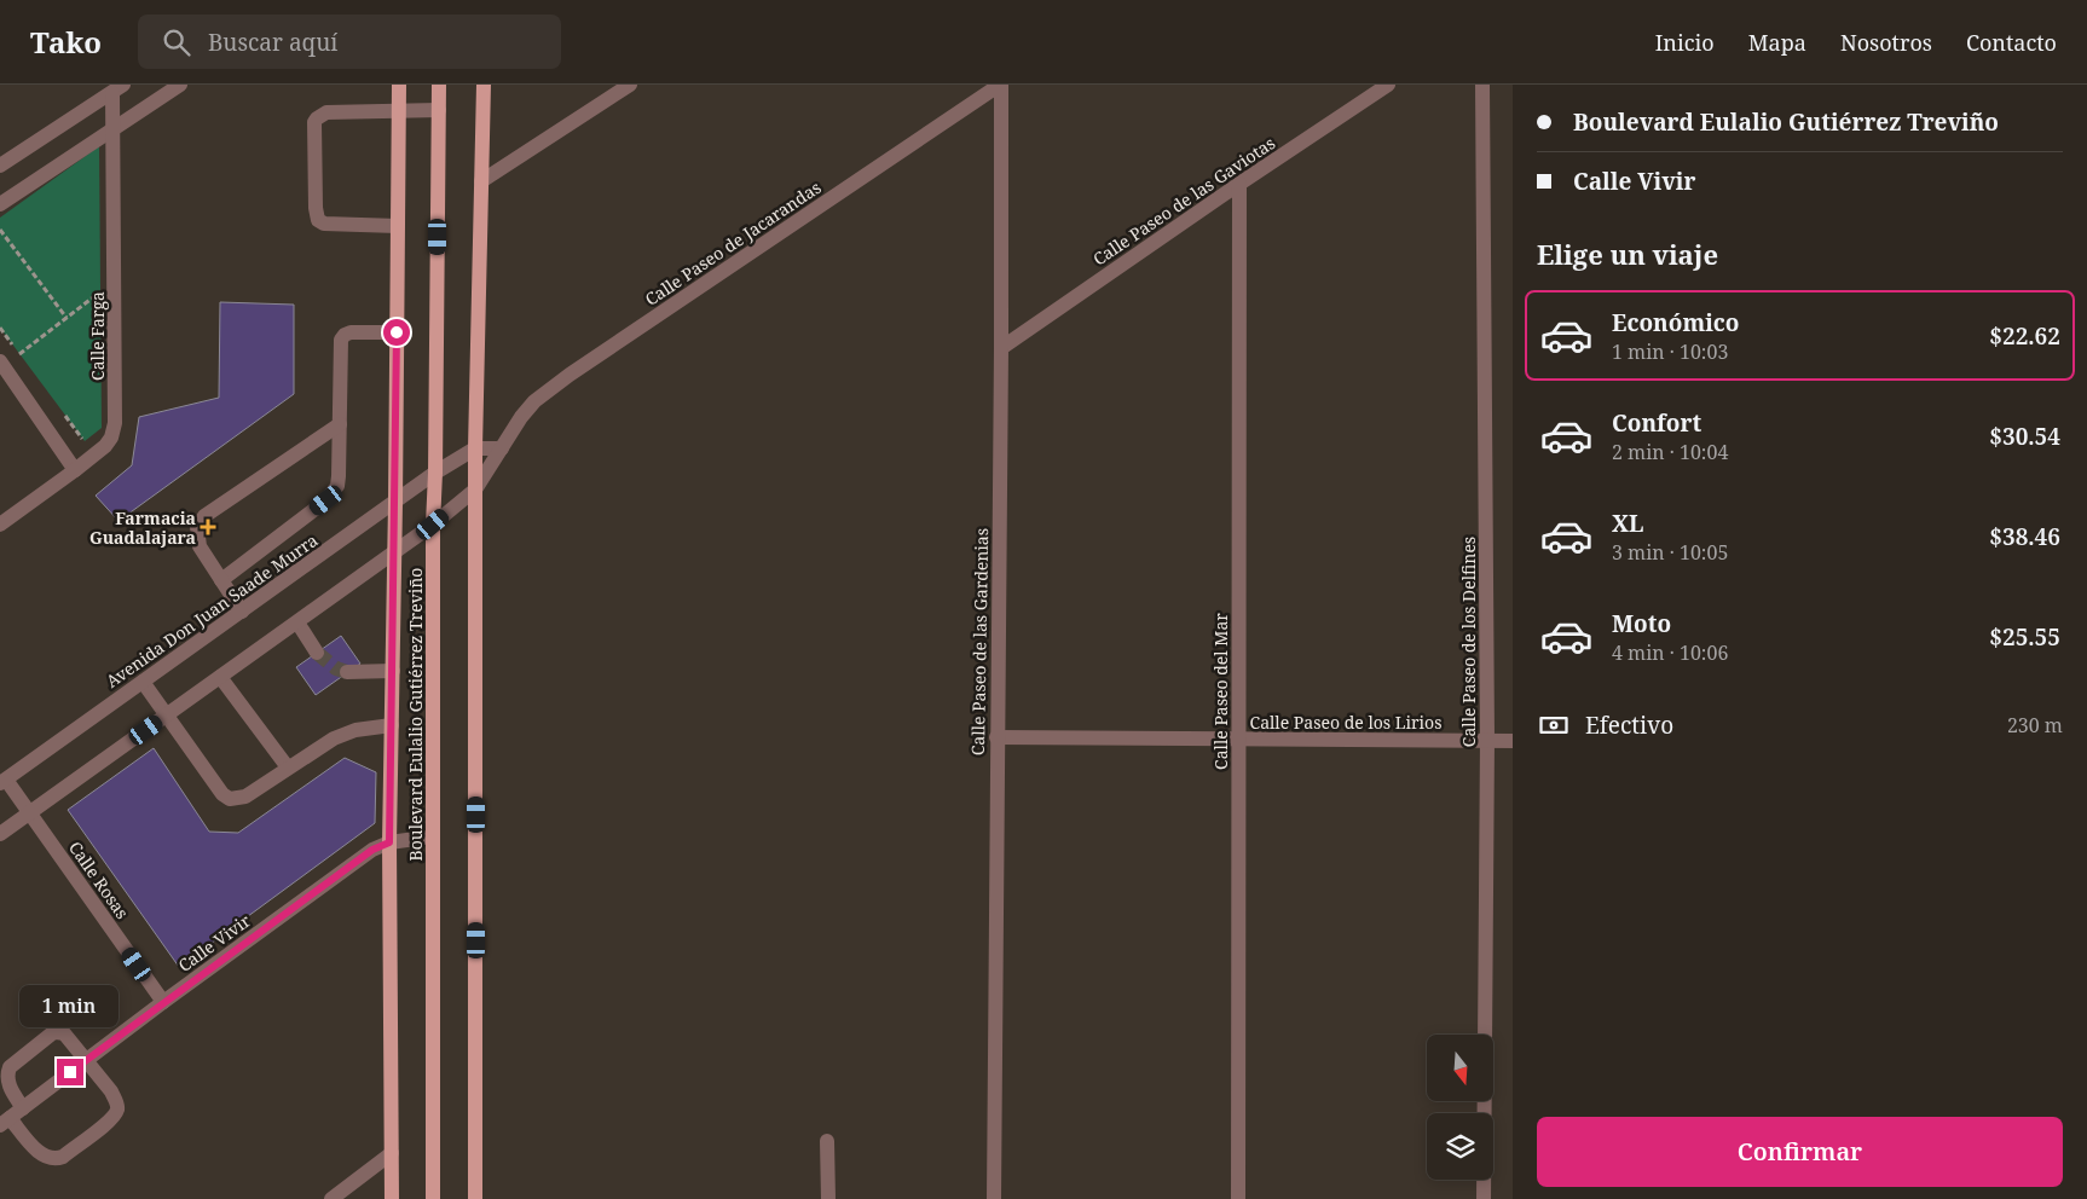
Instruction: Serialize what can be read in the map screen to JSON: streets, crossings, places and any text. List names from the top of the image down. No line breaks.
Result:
{"streets":{"main road":["Boulevard Eulalio Gutiérrez Treviño"],"street":["Calle Paseo de las Gaviotas","Calle Paseo de Jacarandas","Calle Farga","Avenida Don Juan Saade Murra","Calle Paseo de las Gardenias","Calle Paseo de los Delfines","Calle Paseo del Mar","Calle Paseo de los Lirios","Calle Rosas","Calle Vivir"]},"crossings":[["Calle Paseo de las Gaviotas","Calle Paseo de las Gardenias"],["Calle Paseo de las Gaviotas","Calle Paseo del Mar"],["Calle Paseo de Jacarandas","Calle Paseo de las Gardenias"],["Avenida Don Juan Saade Murra","Boulevard Eulalio Gutiérrez Treviño"],["Avenida Don Juan Saade Murra","Calle Rosas"],["Calle Paseo de las Gardenias","Calle Paseo de los Lirios"],["Calle Paseo de los Delfines","Calle Paseo de los Lirios"],["Calle Paseo del Mar","Calle Paseo de los Lirios"],["Boulevard Eulalio Gutiérrez Treviño","Calle Vivir"],["Calle Rosas","Calle Vivir"]],"places":{"health":["Farmacia Guadalajara"]},"north":"bottom","page":{"header":"Tako","search":"Buscar aquí","nav":["Inicio","Mapa","Nosotros","Contacto"],"banner":["Boulevard Eulalio Gutiérrez Treviño","Calle Vivir"],"heading":"Elige un viaje","list":[{"name":"Económico","note":"1 min · 10:03","value":"$22.62"},{"name":"Confort","note":"2 min · 10:04","value":"$30.54"},{"name":"XL","note":"3 min · 10:05","value":"$38.46"},{"name":"Moto","note":"4 min · 10:06","value":"$25.55"}],"pay":["Efectivo","230 m"],"bubble":"1 min","buttons":"Confirmar"}}
